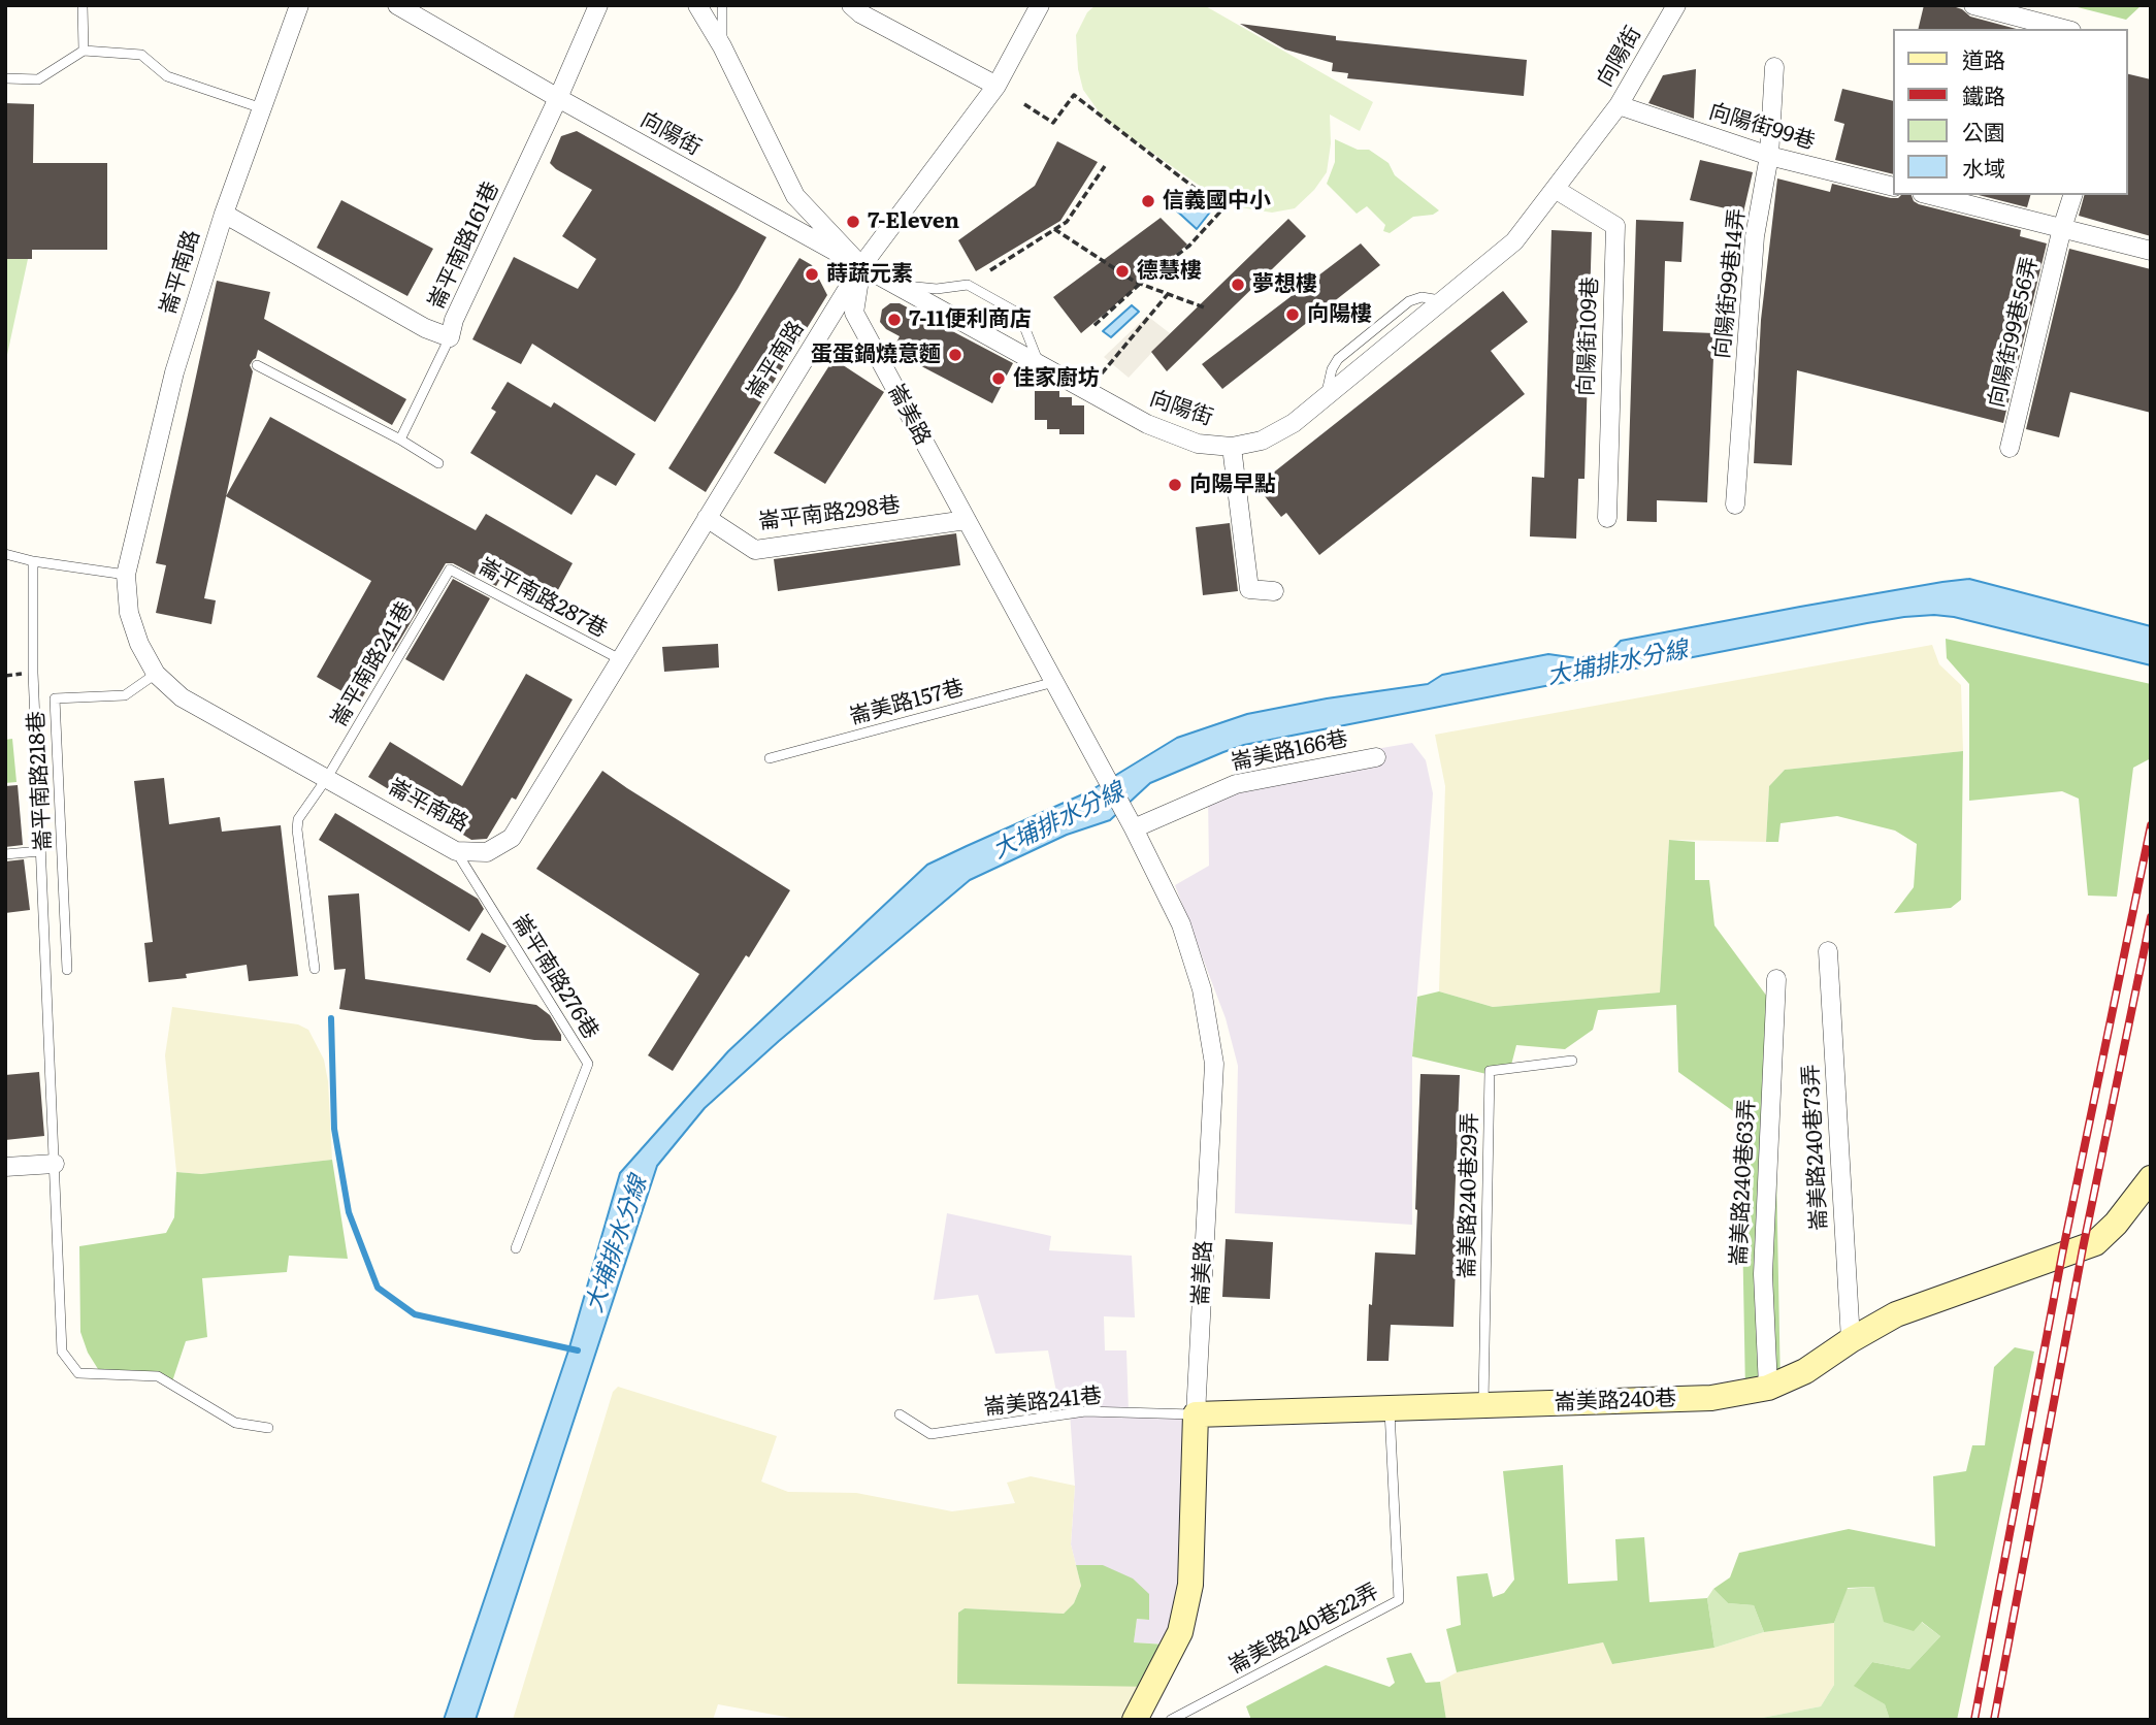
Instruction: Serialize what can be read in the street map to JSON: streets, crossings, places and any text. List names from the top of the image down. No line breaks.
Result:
{"streets":{"street":["向陽街","向陽街99巷","崙平南路161巷","崙平南路","向陽街99巷14弄","向陽街99巷56弄","向陽街109巷","崙美路","崙平南路298巷","崙美路166巷","崙美路240巷73弄","崙美路240巷63弄","崙美路240巷"],"lane":["崙平南路287巷","崙平南路241巷","崙美路157巷","崙平南路218巷","崙平南路276巷","崙美路240巷29弄","崙美路241巷","崙美路240巷22弄"]},"crossings":[["向陽街","向陽街99巷"],["向陽街","崙平南路161巷"],["向陽街","崙平南路"],["向陽街","向陽街109巷"],["向陽街","崙美路"],["向陽街99巷","向陽街99巷14弄"],["崙平南路161巷","崙平南路"],["崙平南路","崙美路"],["崙平南路","崙平南路298巷"],["崙平南路","崙平南路287巷"],["崙平南路","崙平南路241巷"],["崙平南路","崙平南路218巷"],["崙平南路","崙平南路276巷"],["崙美路","崙平南路298巷"],["崙美路","崙美路157巷"],["崙美路","崙美路166巷"],["崙美路","崙美路240巷"],["崙美路","崙美路241巷"],["崙平南路287巷","崙平南路241巷"],["崙美路240巷73弄","崙美路240巷"],["崙美路240巷63弄","崙美路240巷"],["崙美路240巷29弄","崙美路240巷"],["崙美路240巷","崙美路241巷"],["崙美路240巷","崙美路240巷22弄"]],"water":["大埔排水分線"],"places":["信義國中小","7-Eleven","德慧樓","蒔蔬元素","夢想樓","向陽樓","7-11便利商店","蛋蛋鍋燒意麵","佳家廚坊","向陽早點"],"legend":["道路","鐵路","公園","水域"]}
